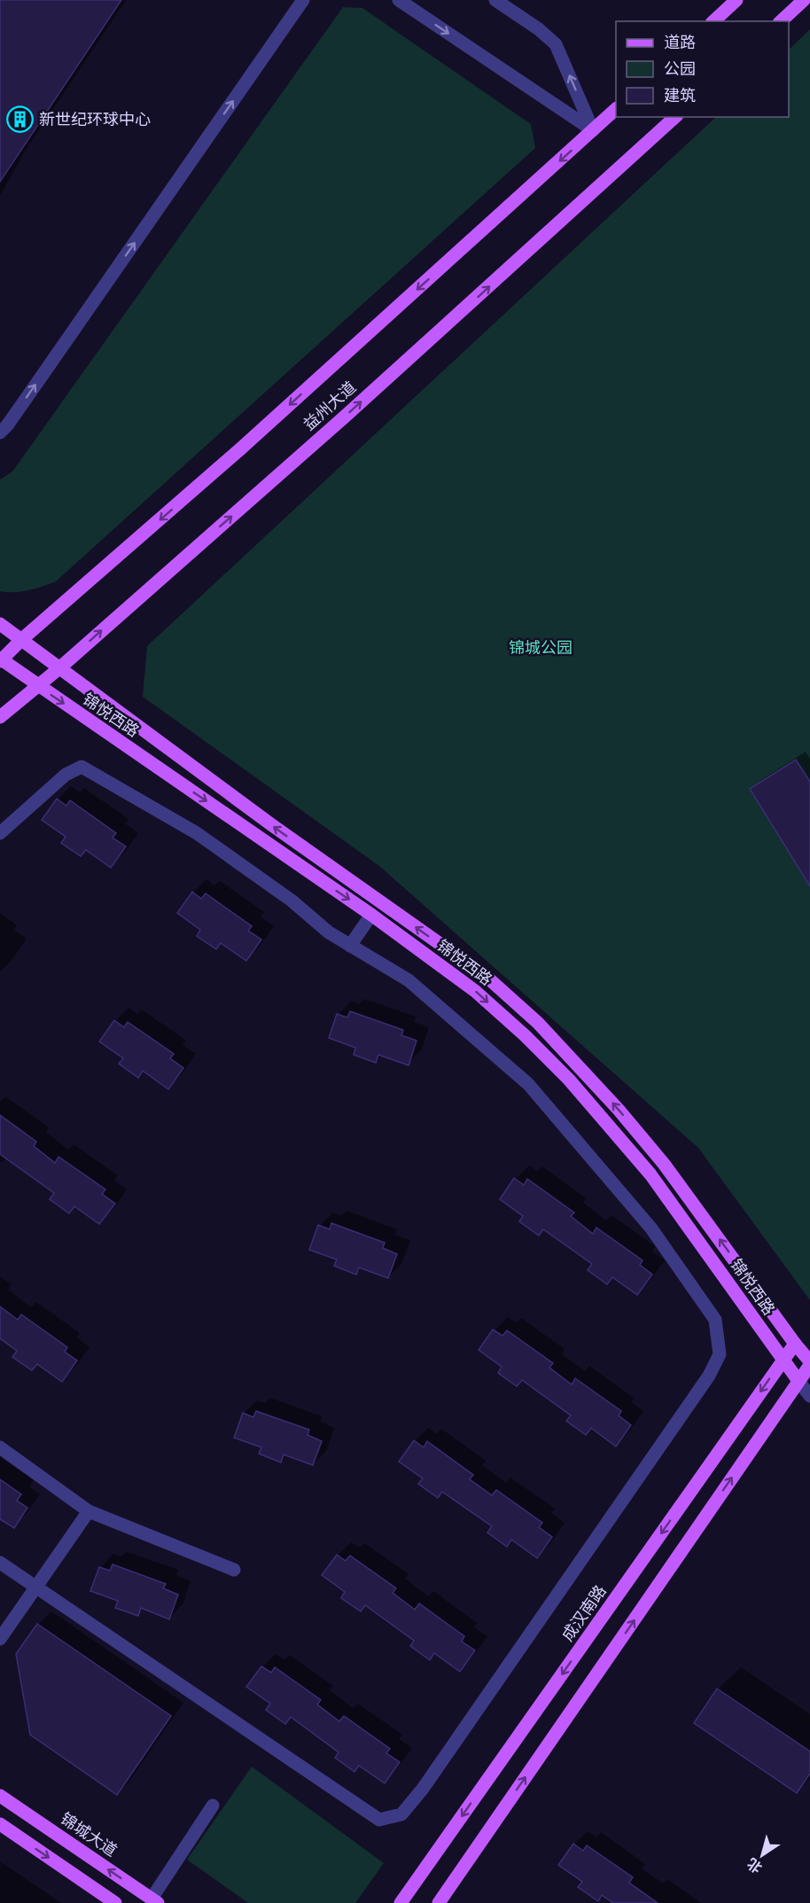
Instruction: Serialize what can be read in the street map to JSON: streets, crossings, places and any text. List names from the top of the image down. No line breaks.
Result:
{"streets":{"main road":["益州大道","锦悦西路","成汉南路","锦城大道"]},"crossings":[["益州大道","锦悦西路"],["锦悦西路","成汉南路"]],"parks":["锦城公园"],"places":{"building":["新世纪环球中心"]},"legend":["道路","公园","建筑"],"north":"bottom left"}
